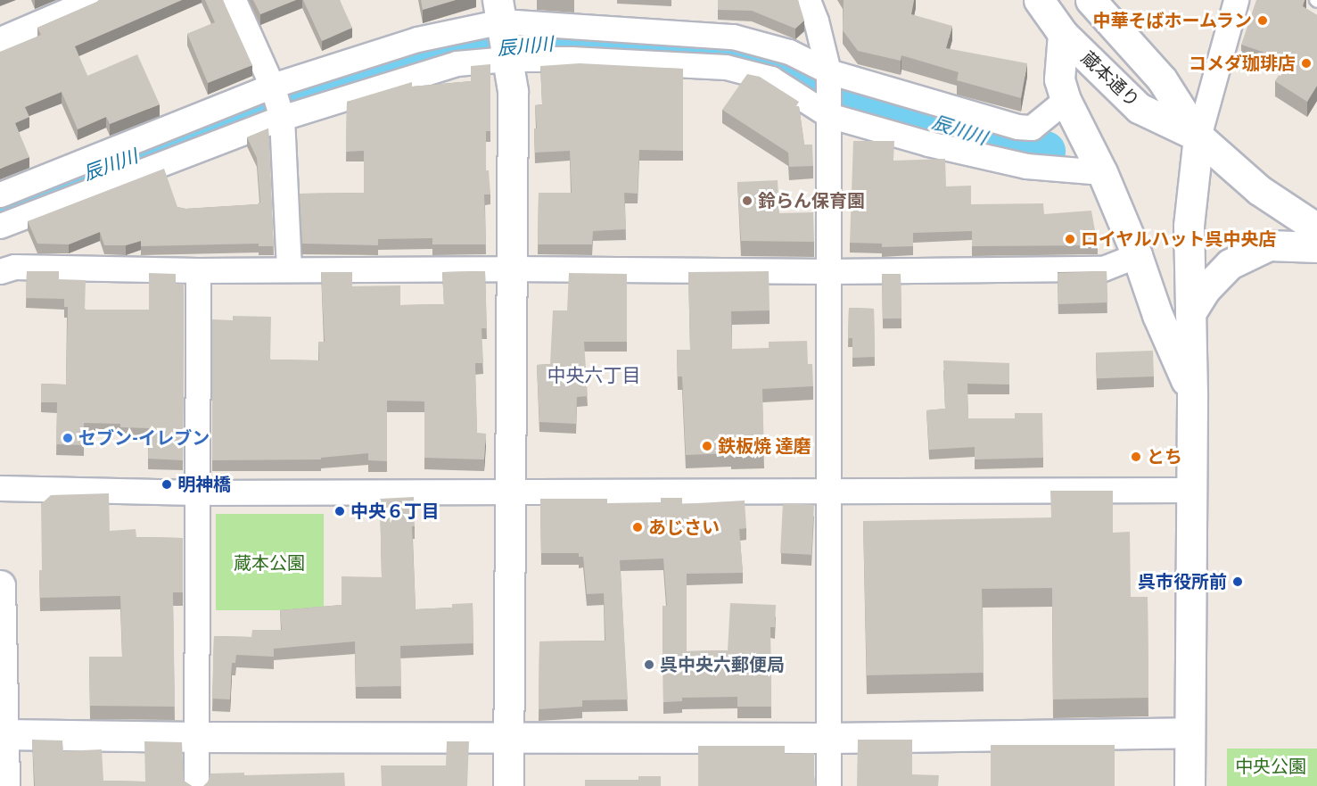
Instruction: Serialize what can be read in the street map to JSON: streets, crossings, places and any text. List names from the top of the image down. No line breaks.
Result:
{"streets":{"street":["蔵本通り"]},"districts":["中央六丁目"],"water":["辰川川"],"parks":["蔵本公園","中央公園"],"places":["中華そばホームラン","コメダ珈琲店","鈴らん保育園","ロイヤルハット呉中央店","セブン-イレブン","鉄板焼 達磨","とち","明神橋","中央６丁目","あじさい","呉市役所前","呉中央六郵便局"]}
